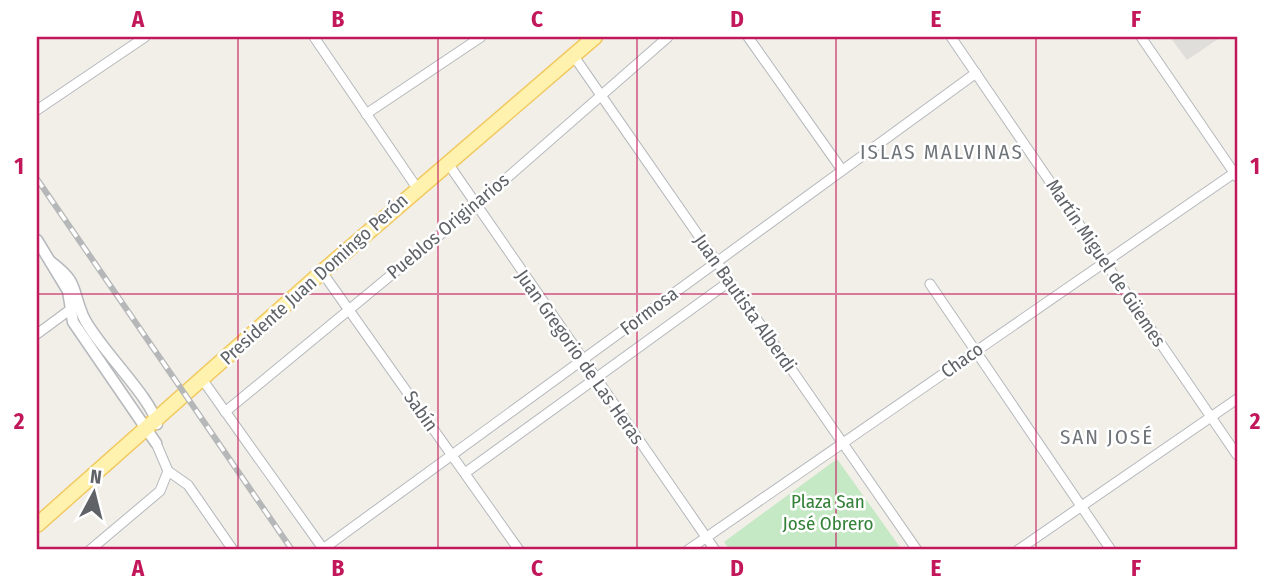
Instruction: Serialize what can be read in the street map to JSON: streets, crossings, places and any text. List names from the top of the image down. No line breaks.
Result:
{"streets":{"main road":["Presidente Juan Domingo Perón"],"street":["Pueblos Originarios","Martín Miguel de Güemes","Juan Bautista Alberdi","Formosa","Juan Gregorio de Las Heras","Chaco","Sabín"]},"crossings":[["Pueblos Originarios","Juan Bautista Alberdi"],["Pueblos Originarios","Juan Gregorio de Las Heras"],["Pueblos Originarios","Sabín"],["Martín Miguel de Güemes","Formosa"],["Martín Miguel de Güemes","Chaco"],["Presidente Juan Domingo Perón","Juan Bautista Alberdi"],["Presidente Juan Domingo Perón","Juan Gregorio de Las Heras"],["Presidente Juan Domingo Perón","Sabín"],["Juan Bautista Alberdi","Formosa"],["Juan Bautista Alberdi","Chaco"],["Formosa","Juan Gregorio de Las Heras"],["Formosa","Sabín"],["Juan Gregorio de Las Heras","Chaco"]],"districts":["ISLAS MALVINAS","SAN JOSÉ"],"parks":["Plaza San José Obrero"],"north":"top","grid":{"columns":["A","B","C","D","E","F"],"rows":["1","2"]}}
